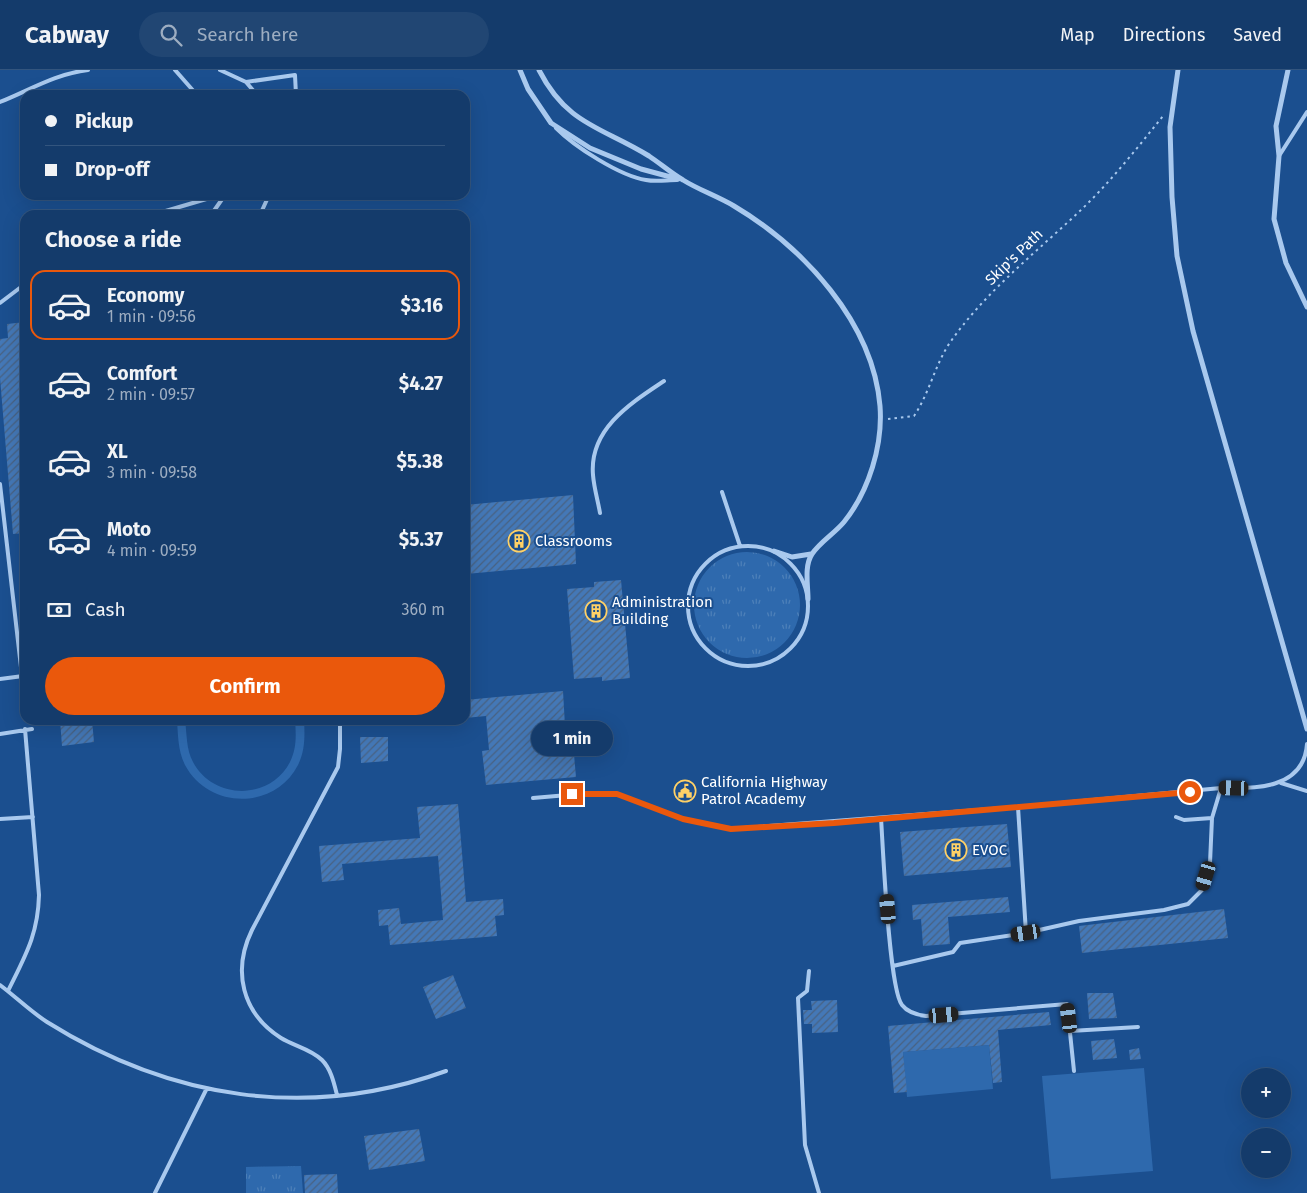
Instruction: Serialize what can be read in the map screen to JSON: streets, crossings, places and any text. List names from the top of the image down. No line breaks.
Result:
{"streets":{"path":["Skip's Path"]},"places":{"building":["Classrooms","Administration Building","EVOC"],"public building":["California Highway Patrol Academy"]},"page":{"header":"Cabway","search":"Search here","nav":["Map","Directions","Saved"],"banner":["Pickup","Drop-off"],"heading":"Choose a ride","list":[{"name":"Economy","note":"1 min · 09:56","value":"$3.16"},{"name":"Comfort","note":"2 min · 09:57","value":"$4.27"},{"name":"XL","note":"3 min · 09:58","value":"$5.38"},{"name":"Moto","note":"4 min · 09:59","value":"$5.37"}],"pay":["Cash","360 m"],"buttons":"Confirm","bubble":"1 min","map_buttons":["+","−"]}}
